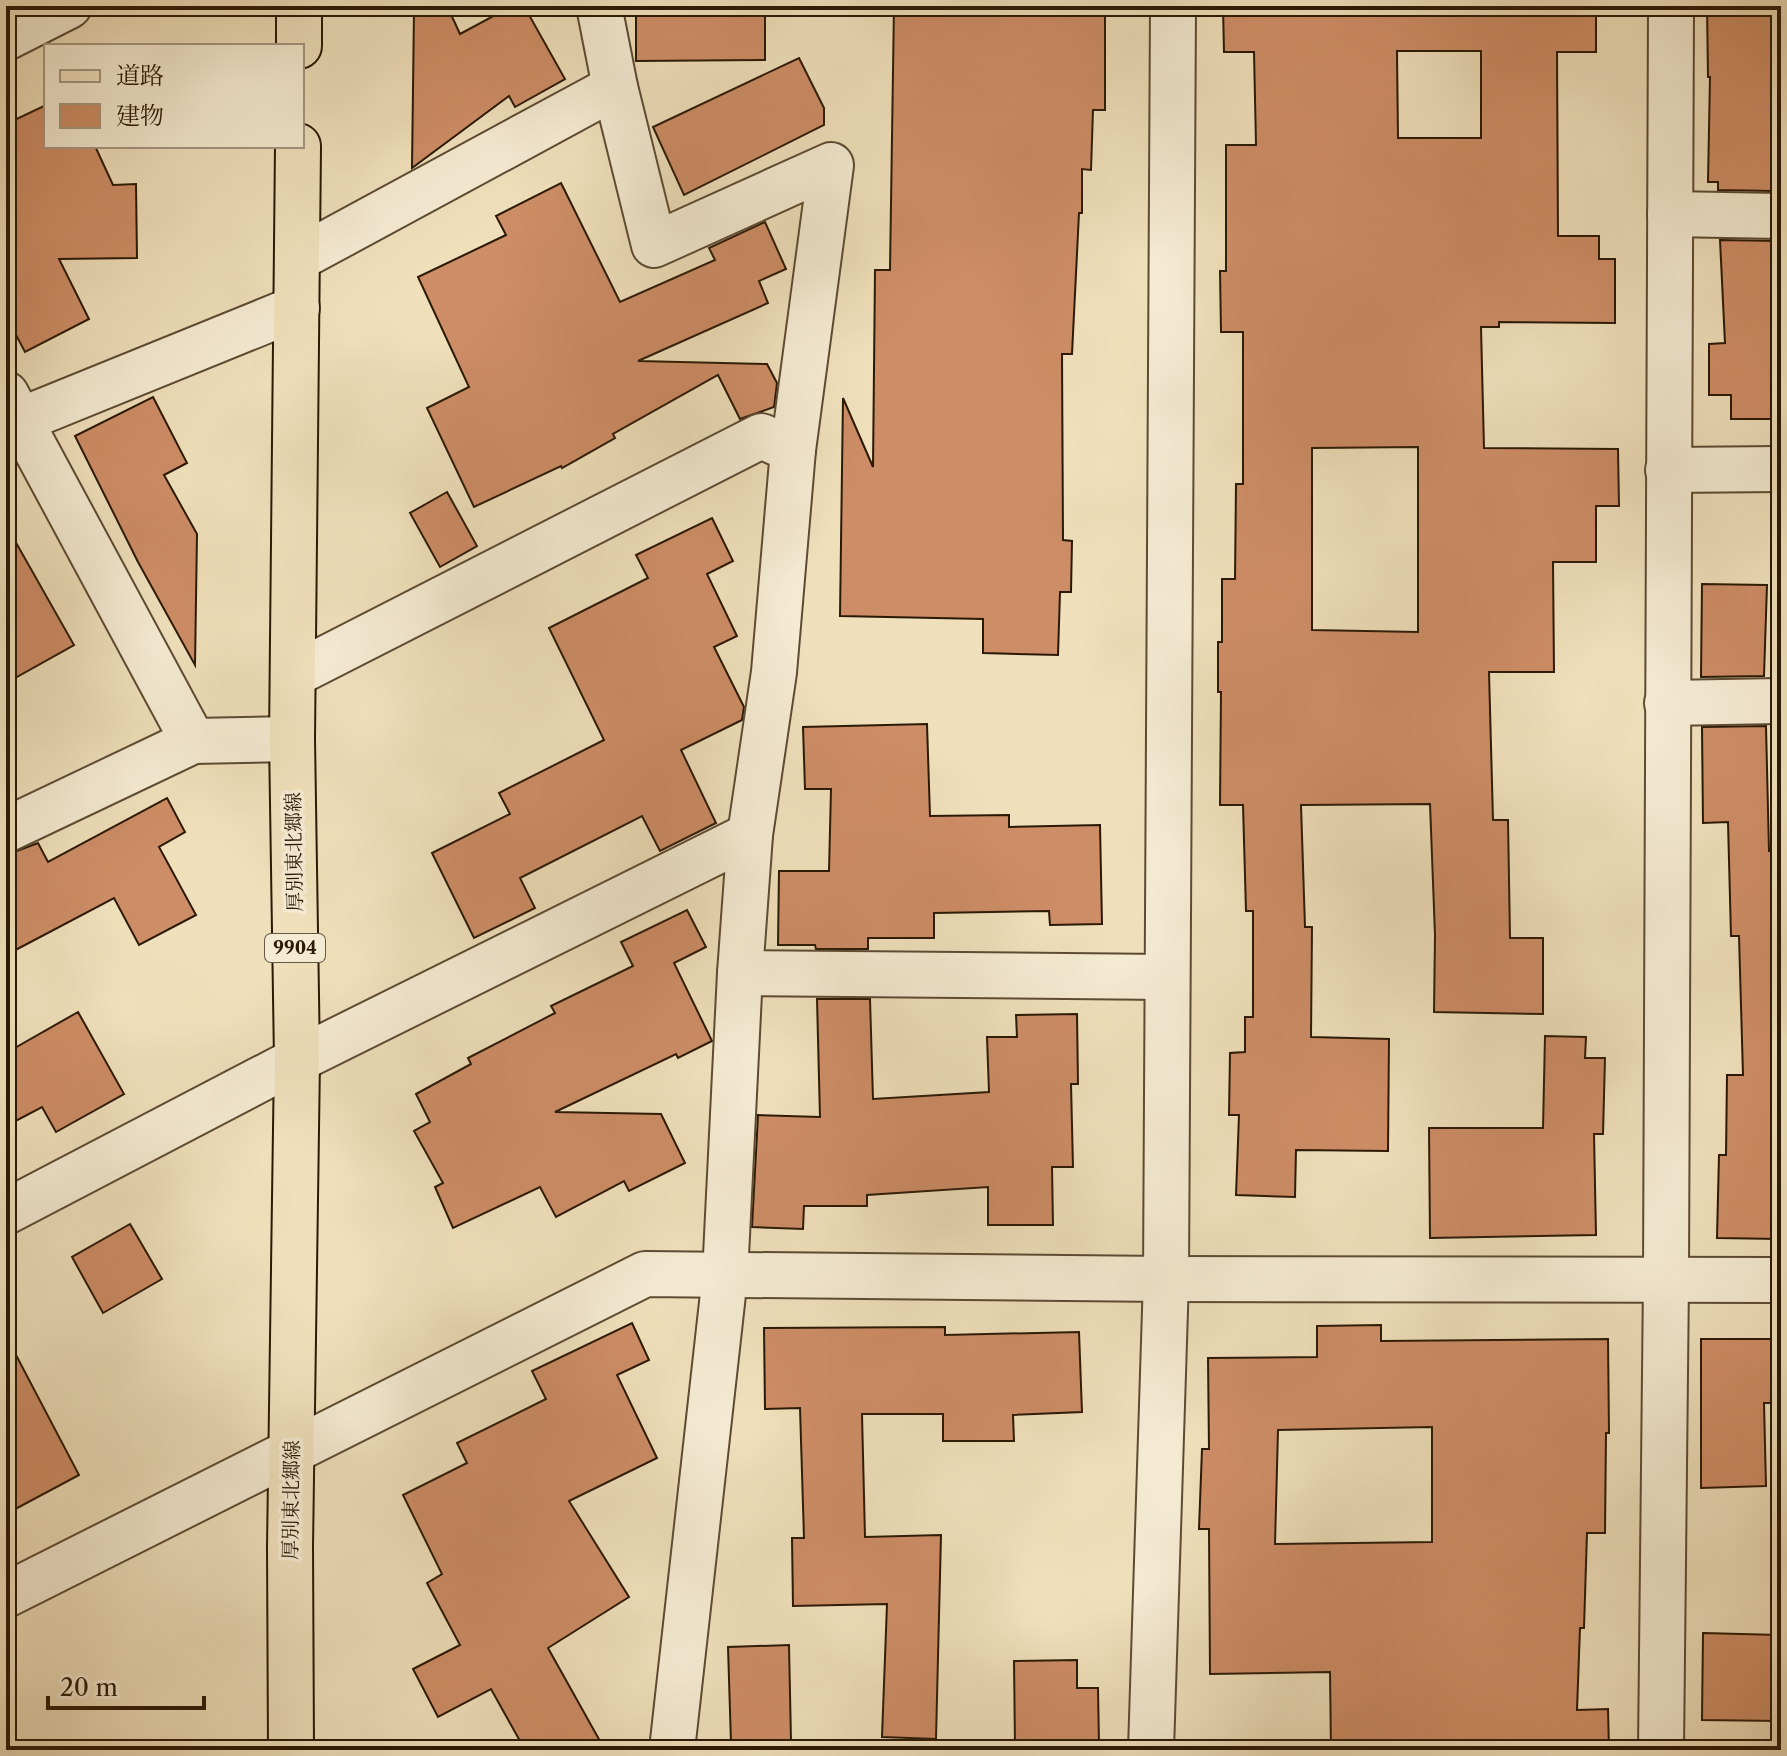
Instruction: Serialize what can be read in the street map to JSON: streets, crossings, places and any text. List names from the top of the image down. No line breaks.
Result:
{"streets":{"main road":["厚別東北郷線","9904"]},"legend":["道路","建物"],"scale_bar":"20 m"}
